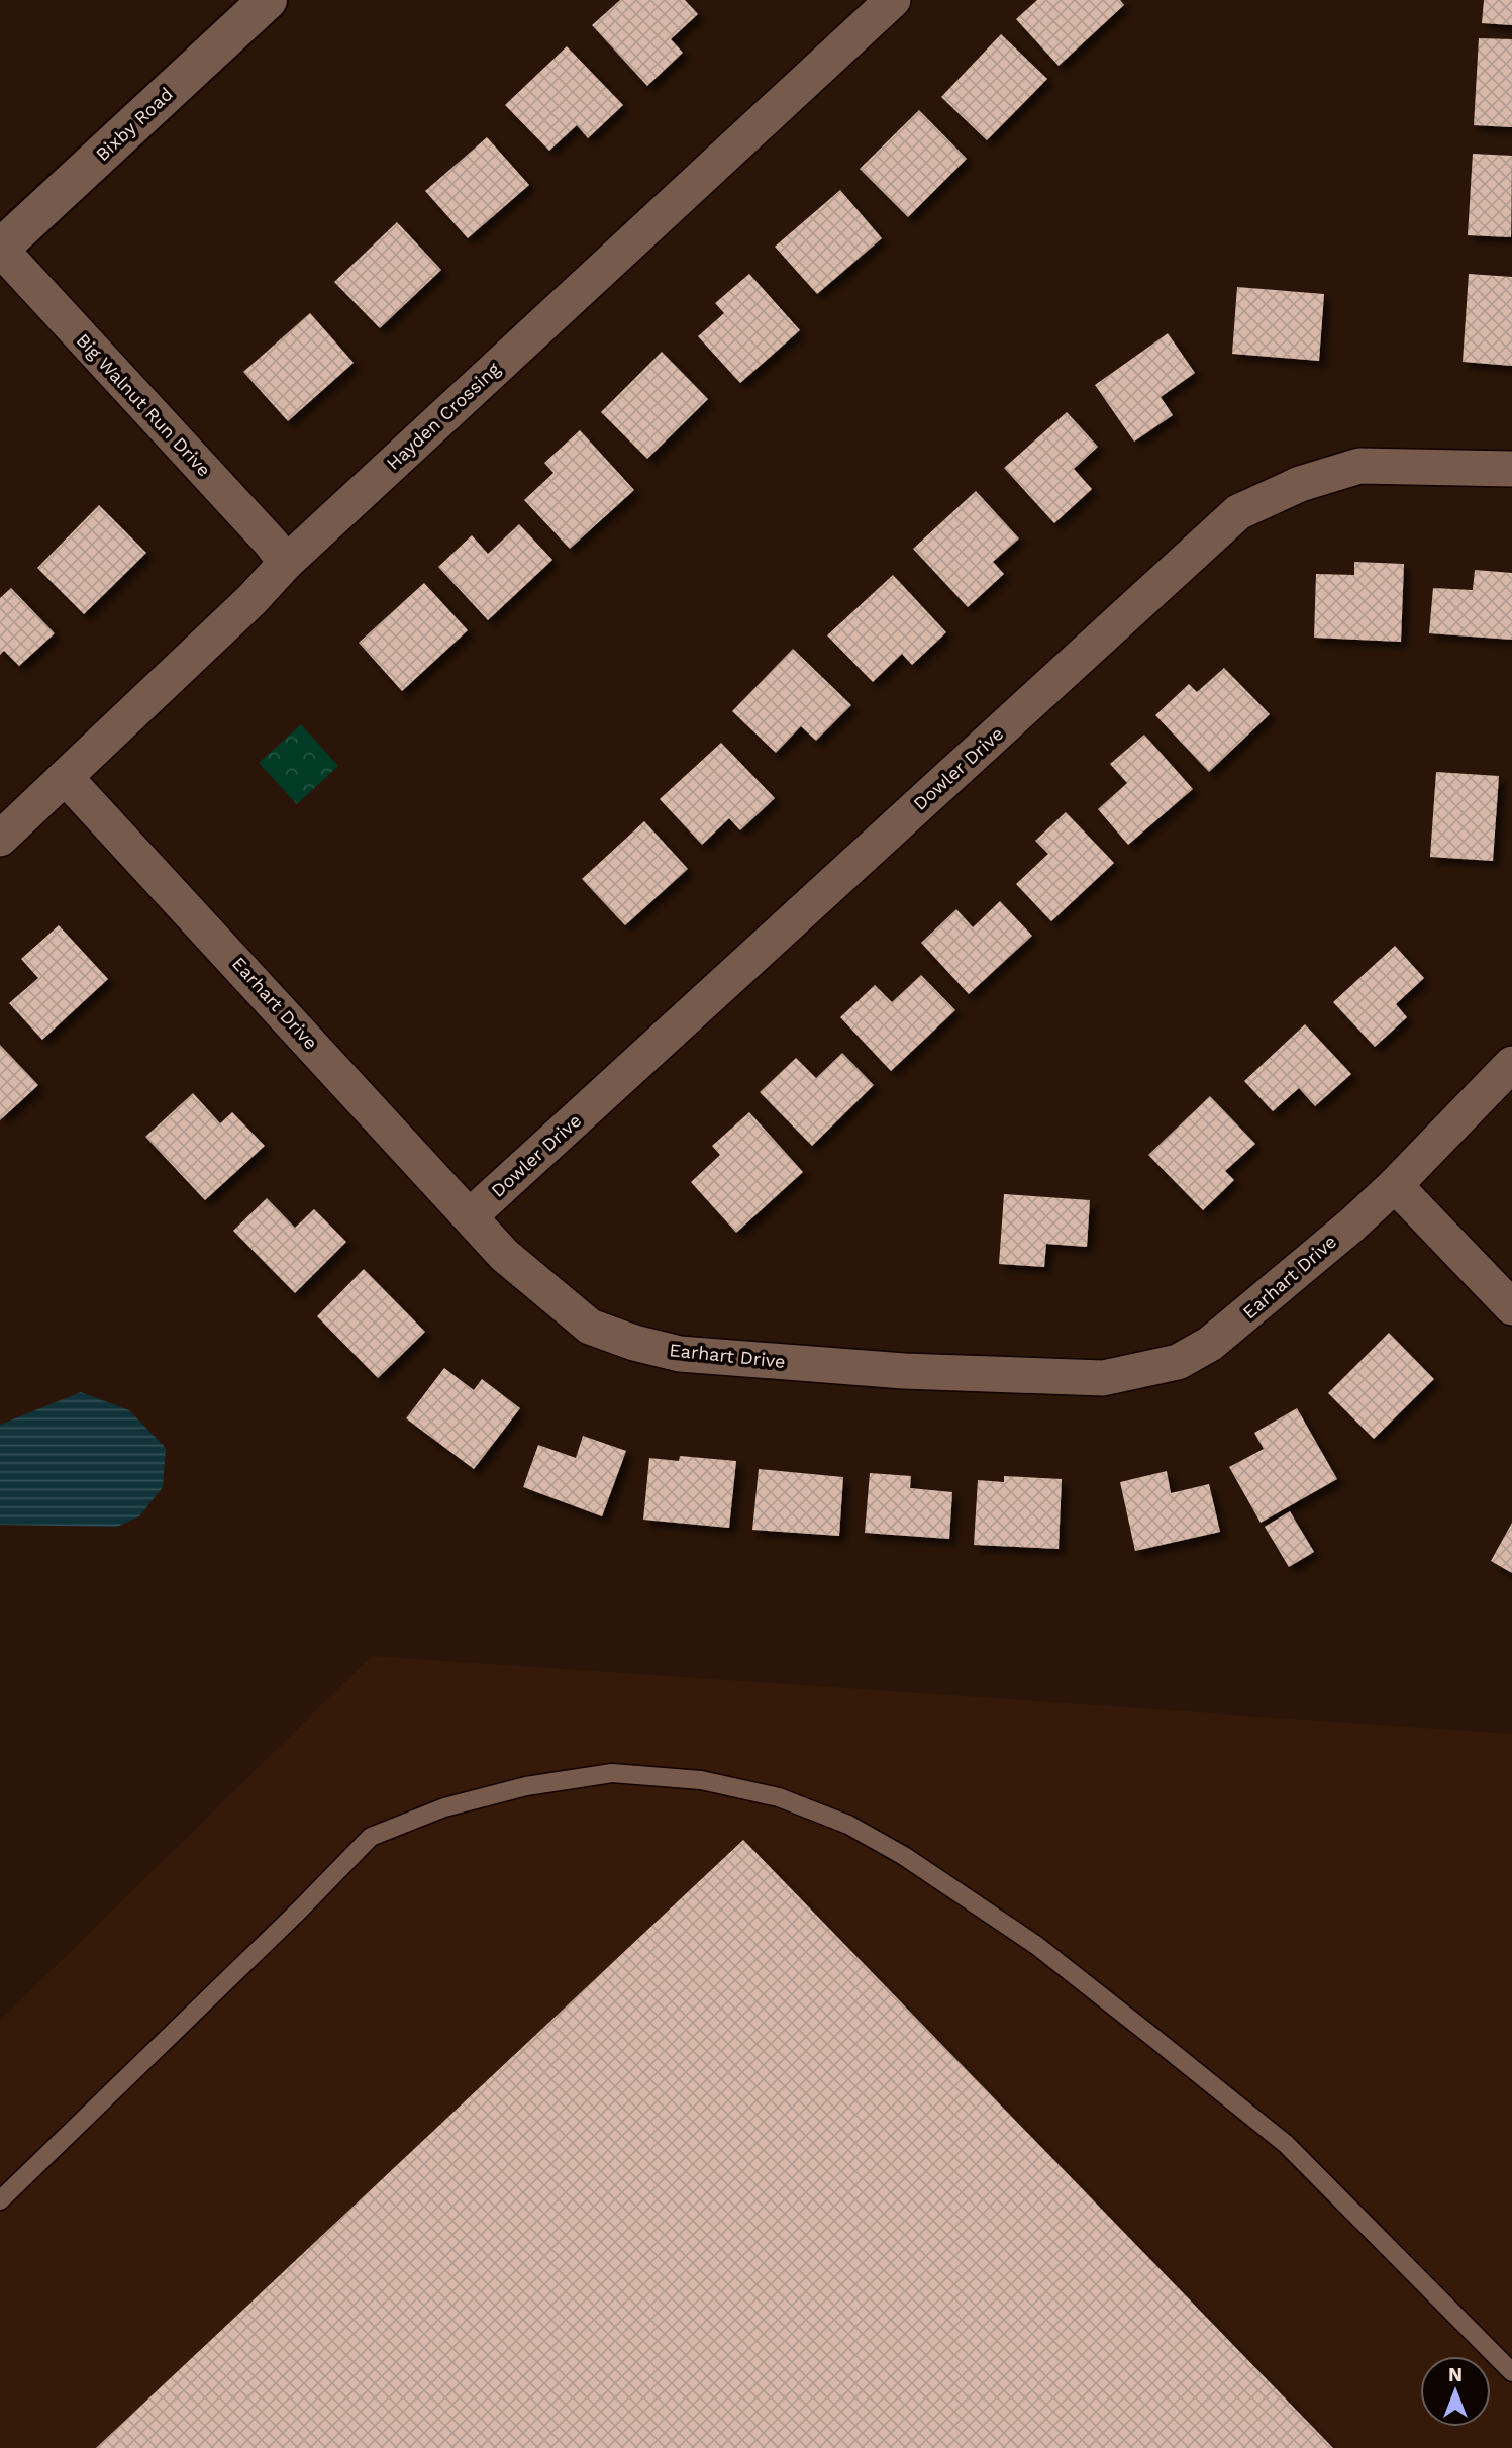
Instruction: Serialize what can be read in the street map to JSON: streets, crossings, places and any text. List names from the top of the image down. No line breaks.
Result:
{"streets":{"street":["Bixby Road","Big Walnut Run Drive","Hayden Crossing","Dowler Drive","Earhart Drive"]},"crossings":[["Bixby Road","Big Walnut Run Drive"],["Big Walnut Run Drive","Hayden Crossing"],["Hayden Crossing","Earhart Drive"],["Dowler Drive","Earhart Drive"]],"north":"top"}
